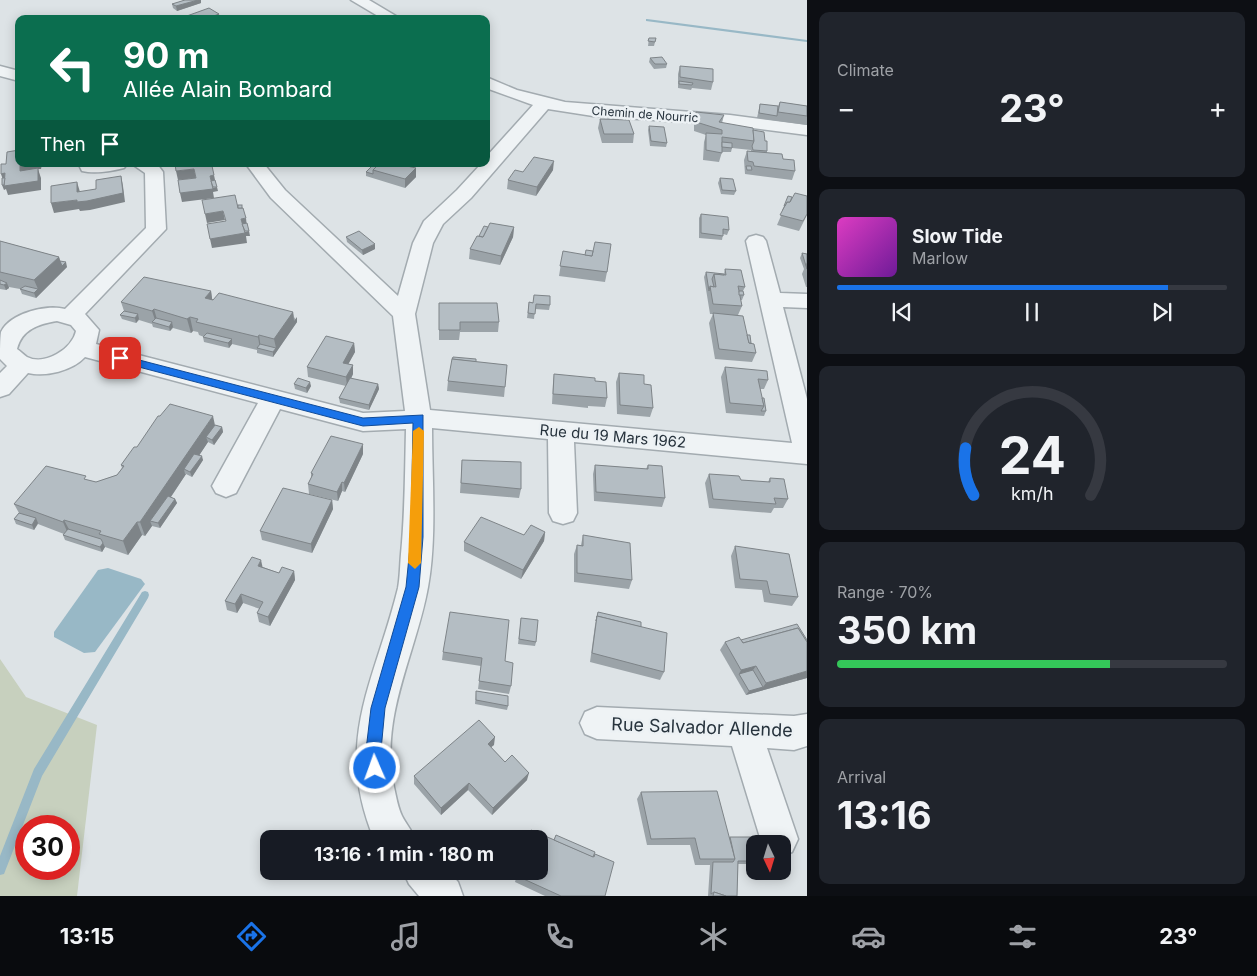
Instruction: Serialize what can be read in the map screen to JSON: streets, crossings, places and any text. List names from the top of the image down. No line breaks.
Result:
{"streets":{"street":["Chemin de Nourric","Rue du 19 Mars 1962","Rue Salvador Allende"]},"north":"bottom","page":{"tile":["Climate",["Range · 70%","350 km"],["Arrival","13:16"]],"turn":["90 m","Allée Alain Bombard"],"heat":["−","23°","+"],"then":"Then","song":["Slow Tide","Marlow"],"limit":"30","trip":"13:16 · 1 min · 180 m","tabs":["13:15","23°"],"gauge":["24","km/h"]}}
